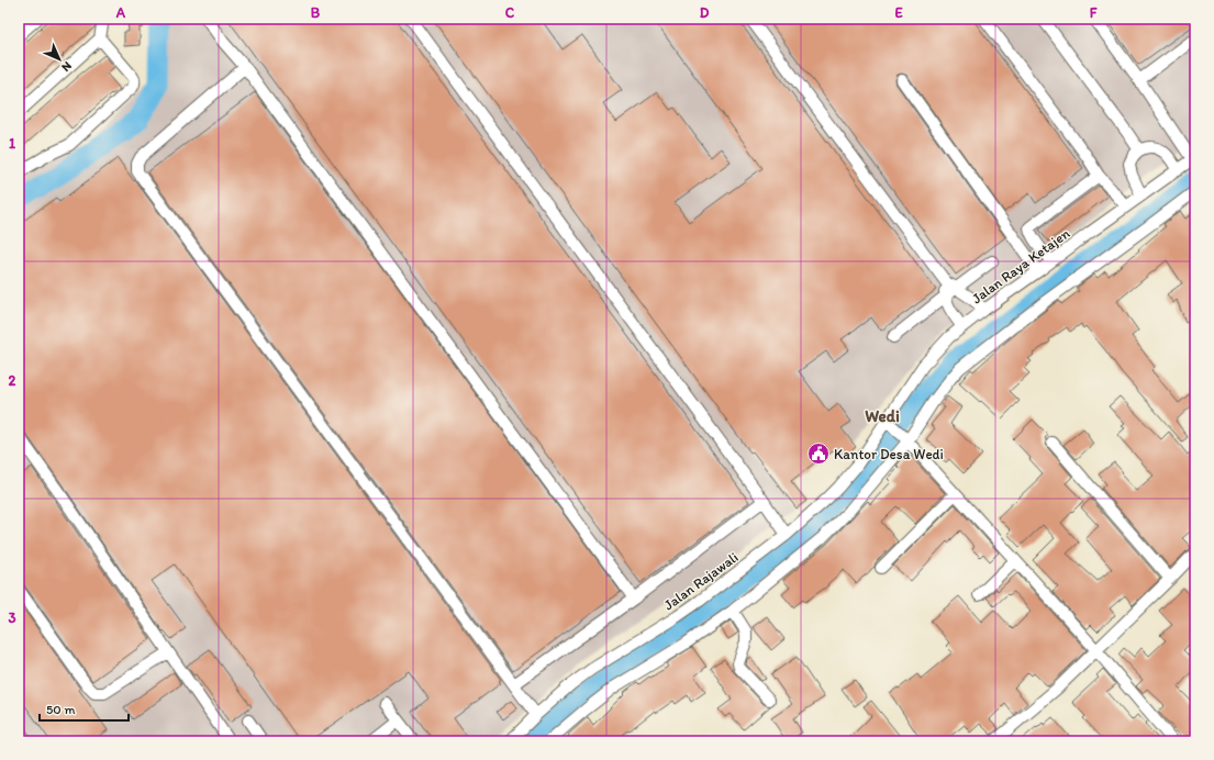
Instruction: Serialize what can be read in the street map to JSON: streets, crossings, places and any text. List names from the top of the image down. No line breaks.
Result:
{"streets":{"street":["Jalan Raya Ketajen","Jalan Rajawali"]},"crossings":[["Jalan Raya Ketajen","Jalan Rajawali"]],"districts":["Wedi"],"places":{"public building":["Kantor Desa Wedi"]},"scale_bar":"50 m","north":"bottom right","grid":{"columns":["A","B","C","D","E","F"],"rows":["1","2","3"]}}
